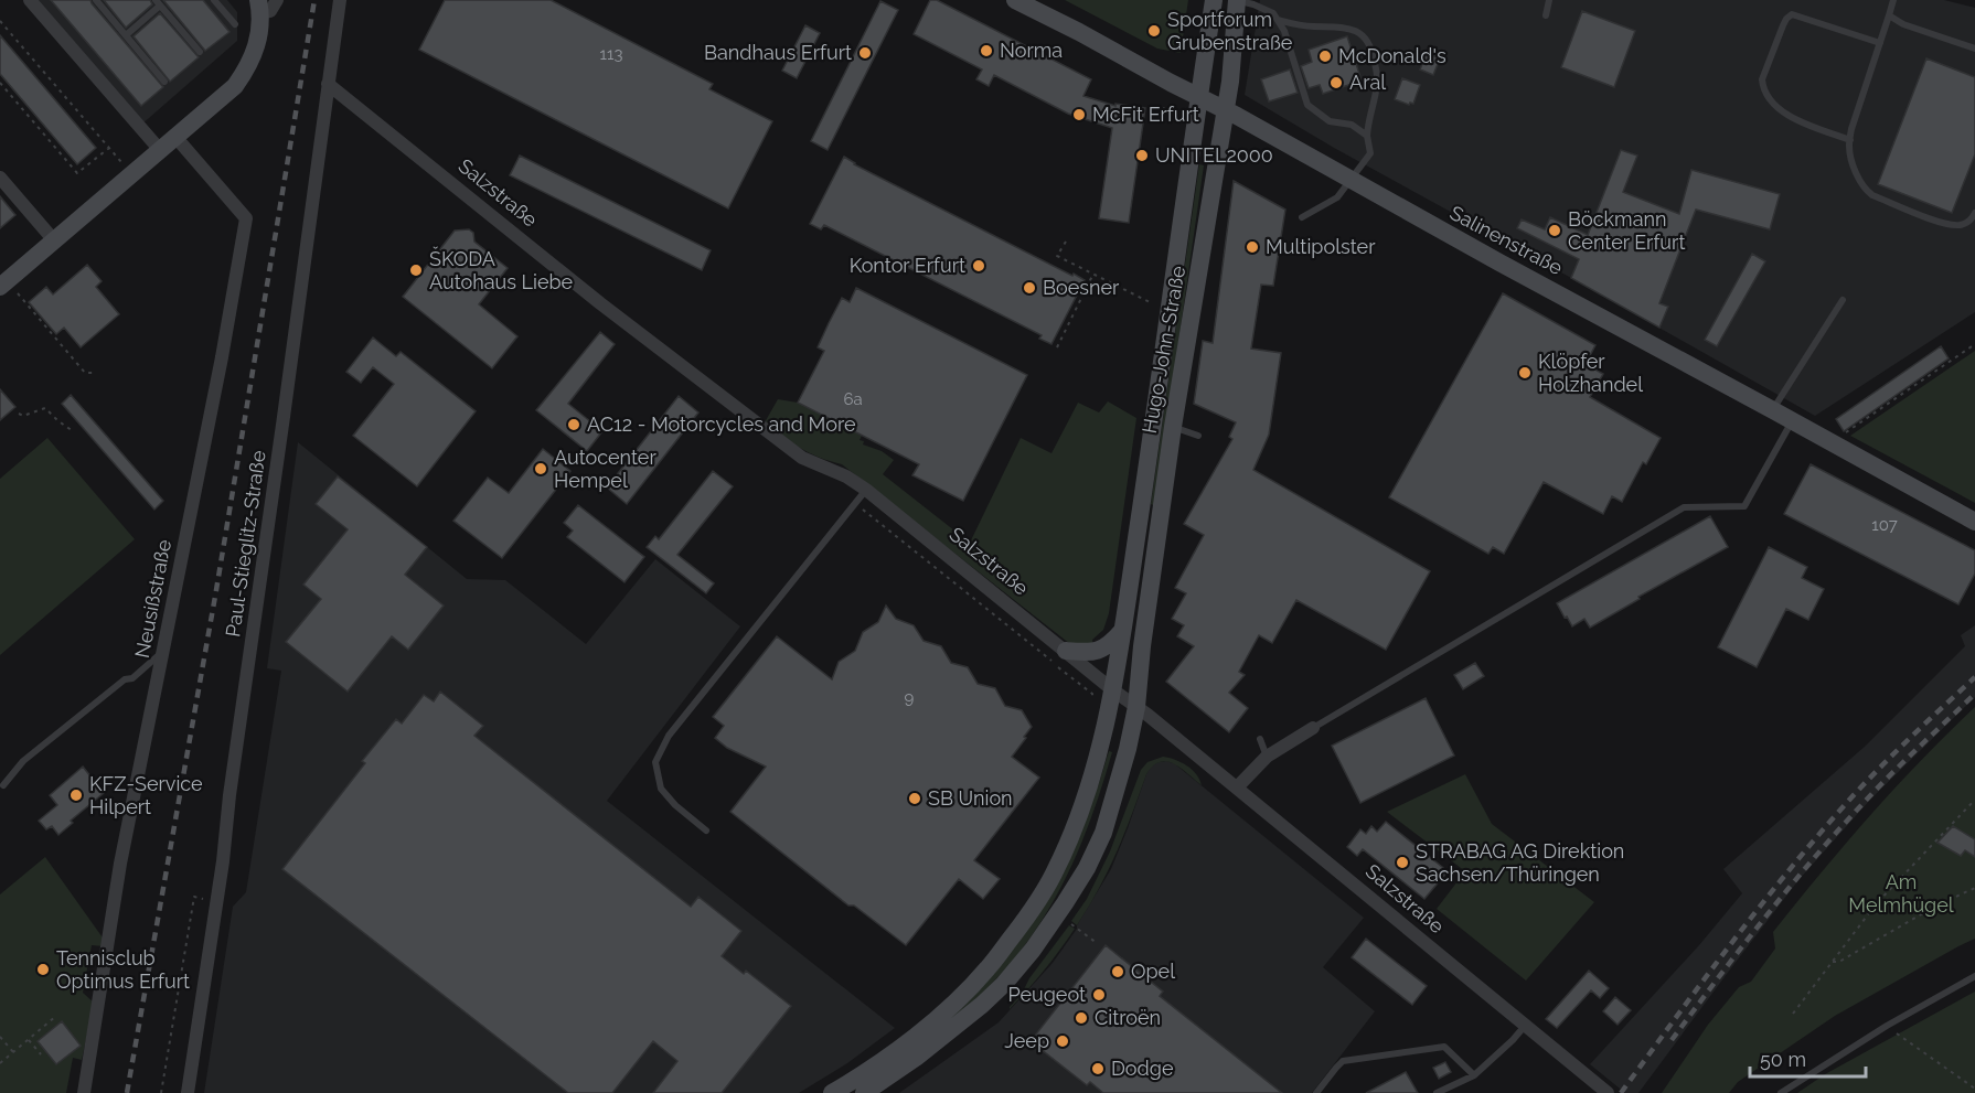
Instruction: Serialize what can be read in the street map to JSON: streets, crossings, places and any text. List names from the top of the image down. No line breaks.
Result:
{"streets":{"main road":["Salinenstraße","Hugo-John-Straße"],"street":["Salzstraße","Paul-Stieglitz-Straße","Neusißstraße"]},"crossings":[["Salzstraße","Hugo-John-Straße"],["Salzstraße","Paul-Stieglitz-Straße"],["Salinenstraße","Hugo-John-Straße"]],"parks":["Am Melmhügel"],"places":["Sportforum Grubenstraße","Norma","Bandhaus Erfurt","McDonald's","Aral","McFit Erfurt","UNITEL2000","Böckmann Center Erfurt","Multipolster","Kontor Erfurt","ŠKODA Autohaus Liebe","Boesner","Klöpfer Holzhandel","AC12 - Motorcycles and More","Autocenter Hempel","KFZ-Service Hilpert","SB Union","STRABAG AG Direktion Sachsen/Thüringen","Tennisclub Optimus Erfurt","Opel","Peugeot","Citroën","Jeep","Dodge"],"house_numbers":["113","6a","107","9"],"scale_bar":"50 m"}
